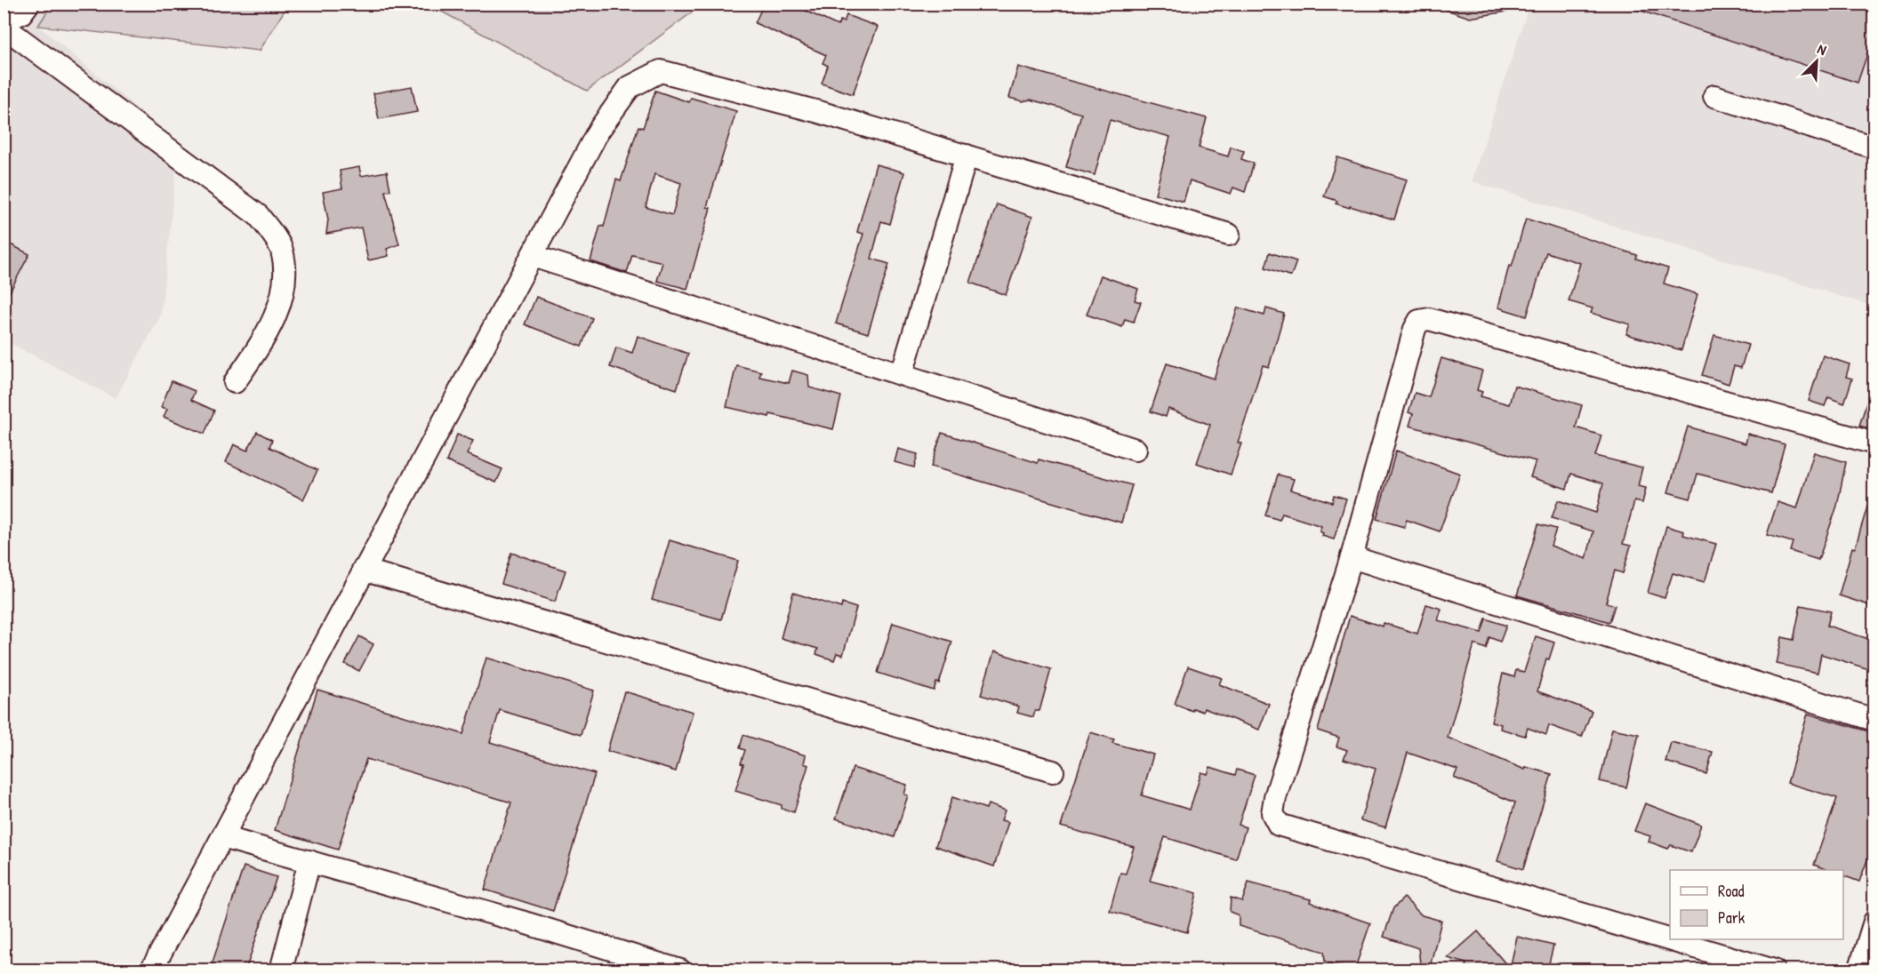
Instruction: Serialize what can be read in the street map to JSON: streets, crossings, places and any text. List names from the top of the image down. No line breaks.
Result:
{"legend":["Road","Park"],"north":"top right"}
